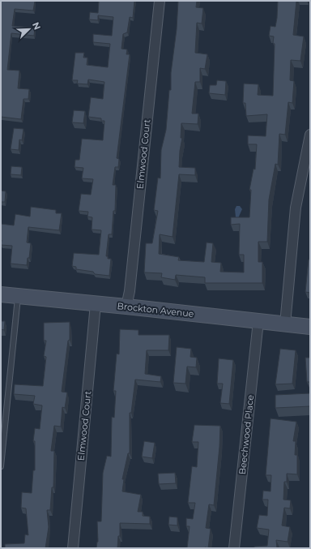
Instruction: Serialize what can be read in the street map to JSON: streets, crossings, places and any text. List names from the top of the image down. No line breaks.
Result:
{"streets":{"main road":["Brockton Avenue"],"street":["Elmwood Court","Beechwood Place"]},"crossings":[["Elmwood Court","Brockton Avenue"],["Brockton Avenue","Beechwood Place"]],"north":"top right"}
